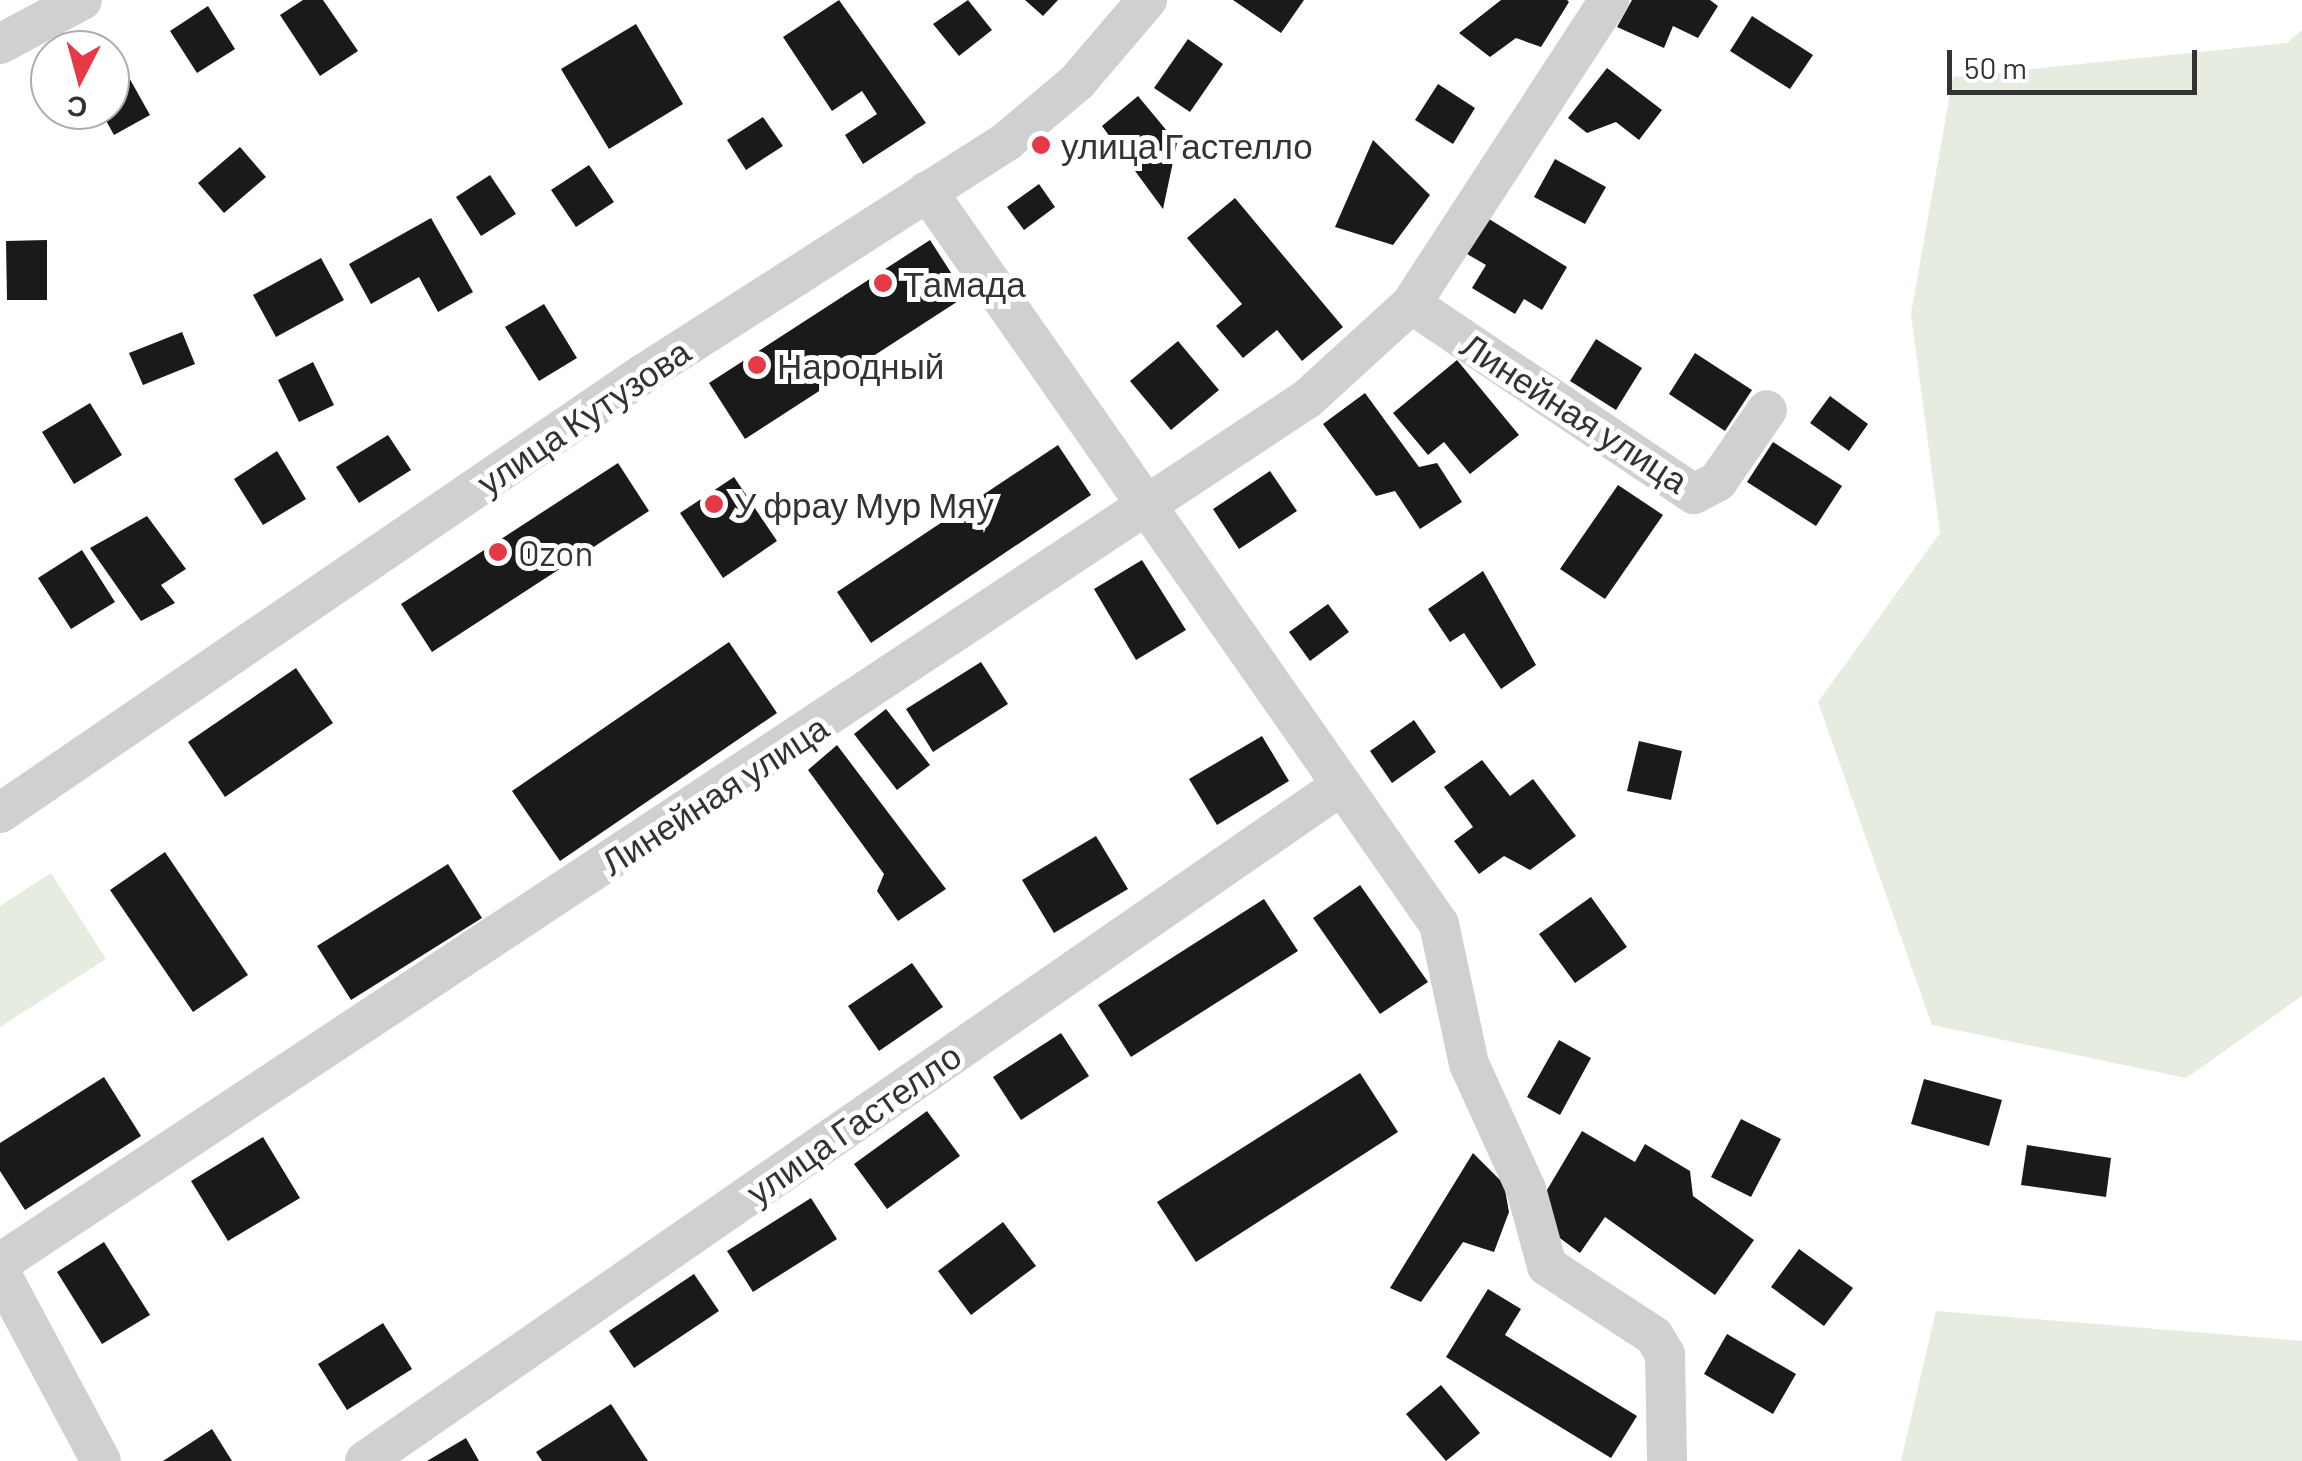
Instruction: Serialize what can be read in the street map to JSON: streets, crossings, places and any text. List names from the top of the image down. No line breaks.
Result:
{"streets":{"street":["Линейная улица","улица Кутузова","улица Гастелло"]},"places":["улица Гастелло","Тамада","Народный","У фрау Мур Мяу","Ozon"],"scale_bar":"50 m","north":"bottom"}
